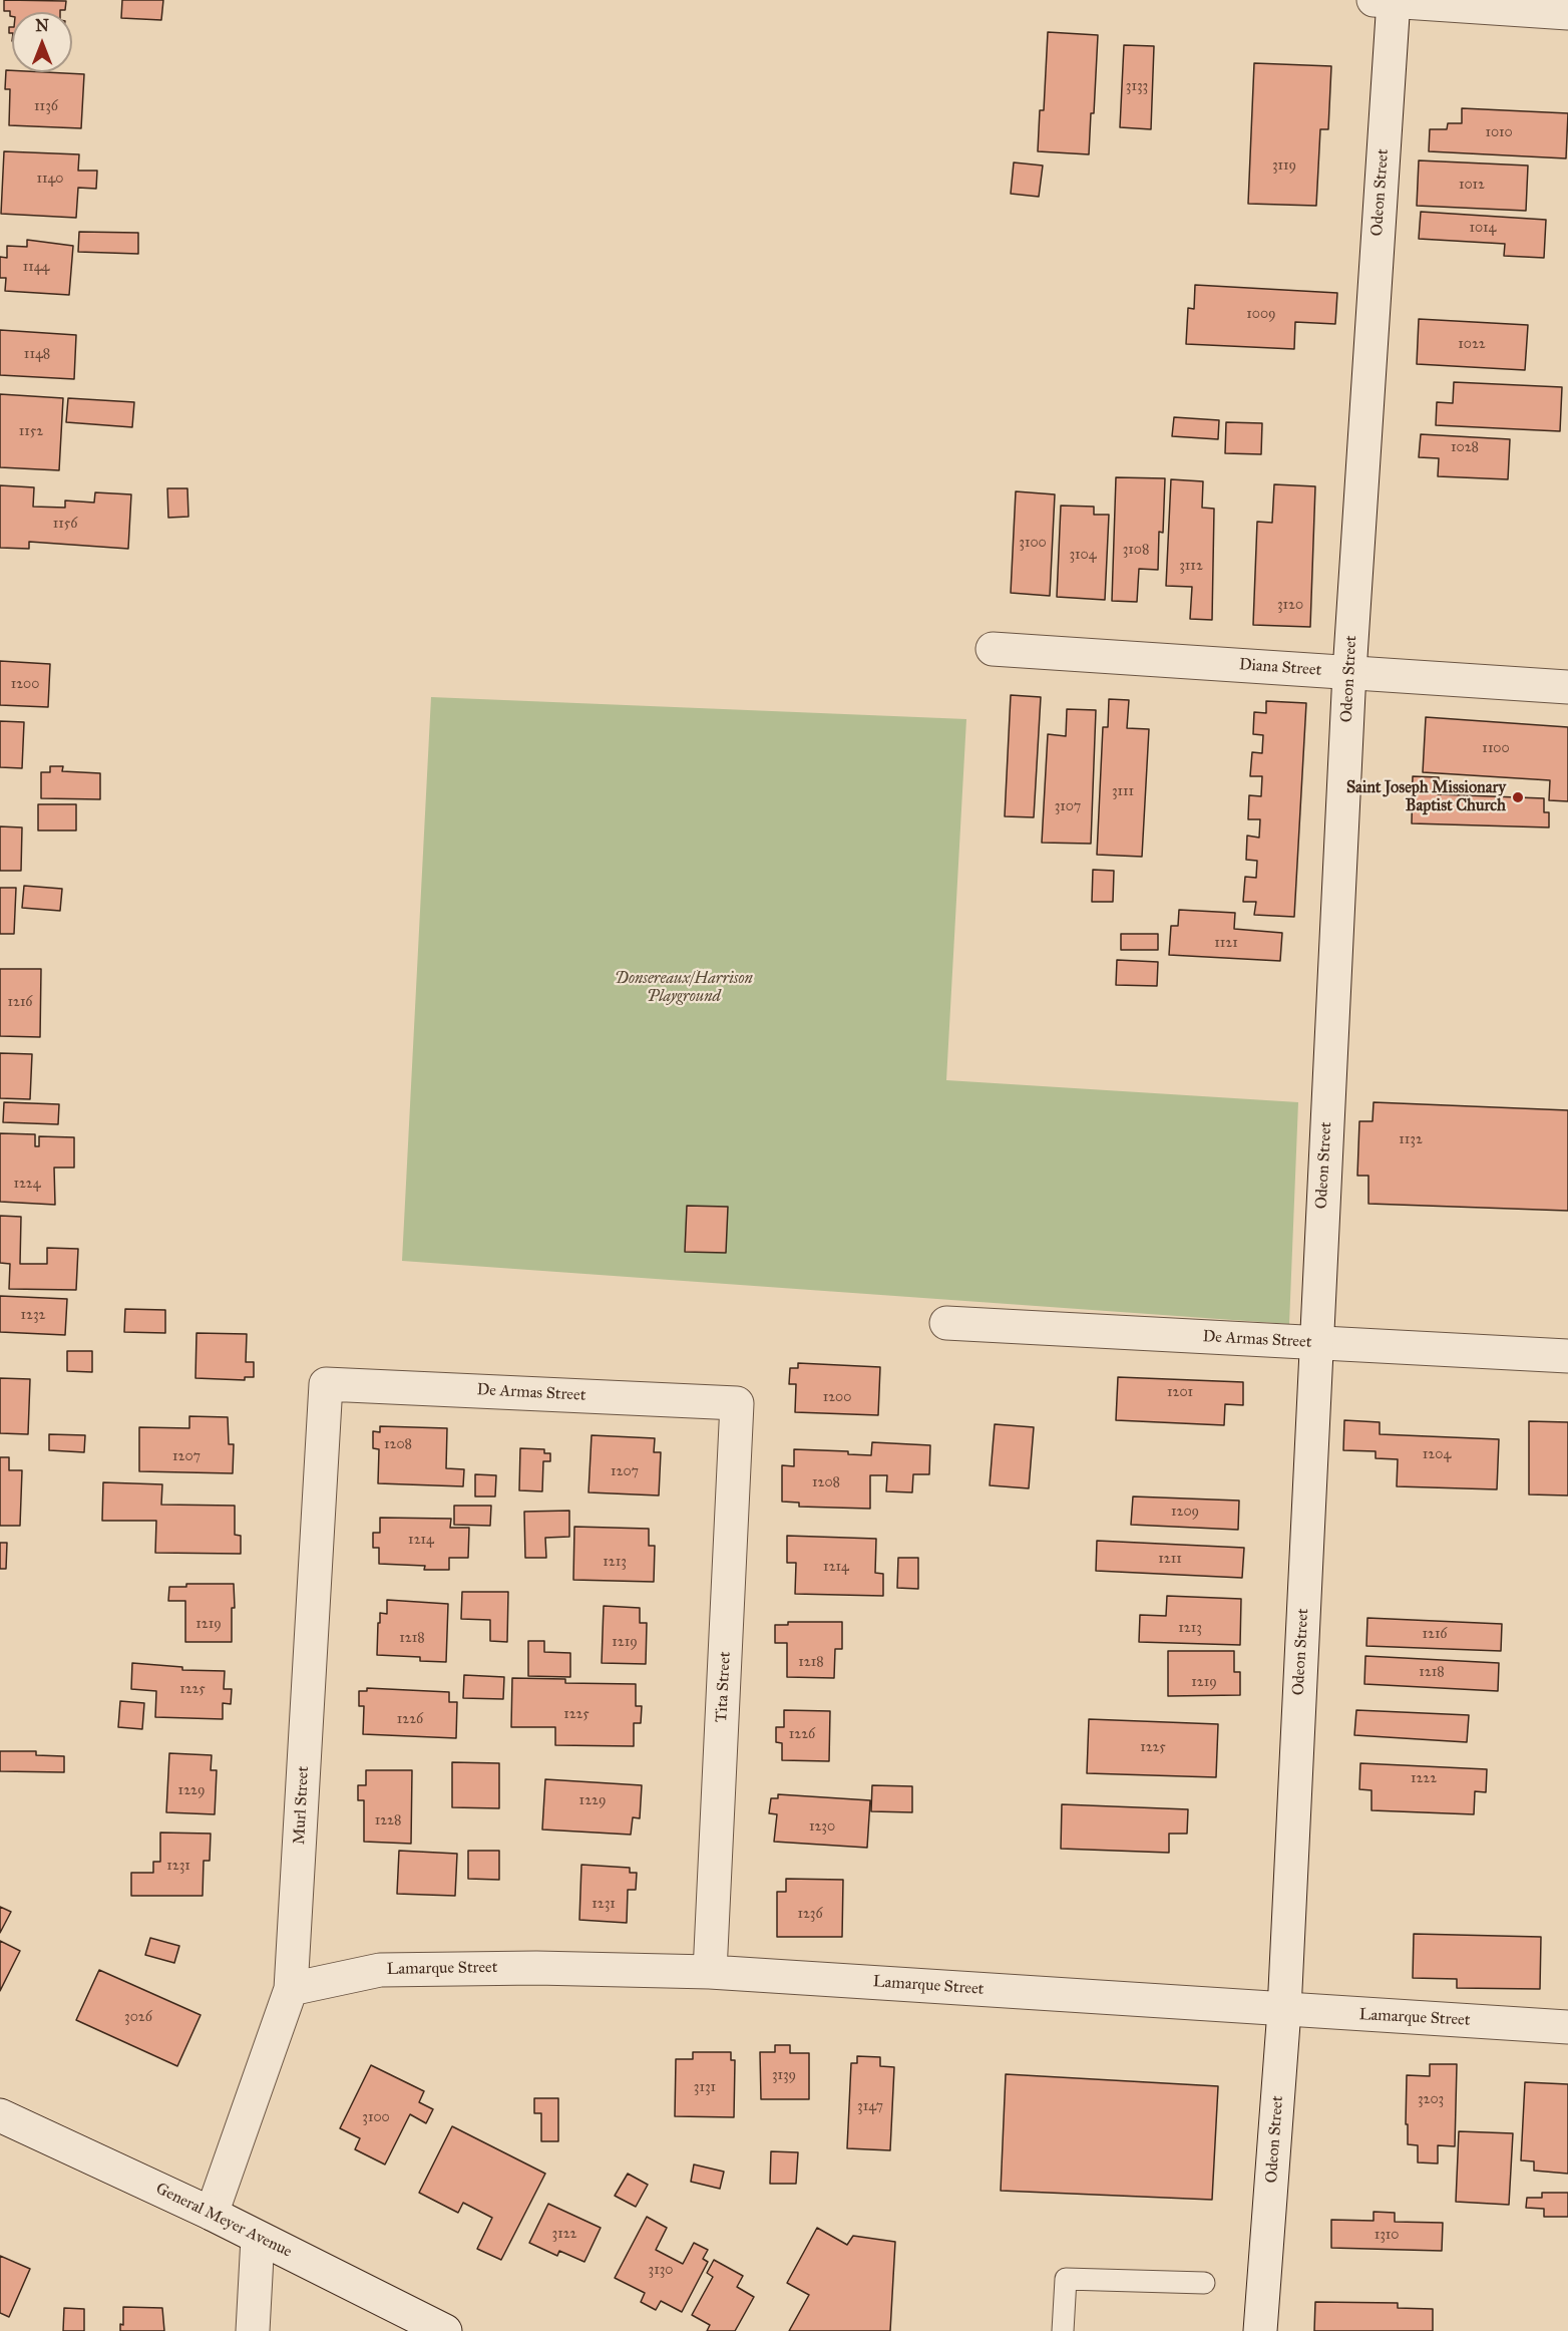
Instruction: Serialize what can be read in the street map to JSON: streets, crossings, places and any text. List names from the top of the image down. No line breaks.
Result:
{"streets":{"street":["Odeon Street","Diana Street","De Armas Street","Tita Street","Murl Street","Lamarque Street","General Meyer Avenue"]},"crossings":[["Odeon Street","Diana Street"],["Odeon Street","De Armas Street"],["Odeon Street","Lamarque Street"],["De Armas Street","Tita Street"],["De Armas Street","Murl Street"],["Tita Street","Lamarque Street"],["Murl Street","Lamarque Street"],["Murl Street","General Meyer Avenue"]],"parks":["Donsereaux/Harrison Playground"],"places":["Saint Joseph Missionary Baptist Church"],"house_numbers":["3133","1136","1010","3119","1140","1012","1014","1144","1009","1022","1148","1152","1028","1156","3100","3108","3104","3112","3120","1200","1100","3111","3107","1121","1216","1132","1224","1232","1201","1200","1208","1204","1207","1207","1208","1209","1214","1211","1213","1214","1219","1213","1216","1218","1219","1218","1218","1219","1225","1225","1226","1226","1225","1222","1229","1229","1228","1230","1231","1231","1236","3026","3139","3131","3203","3147","3100","3122","1310","3130"],"north":"top"}
